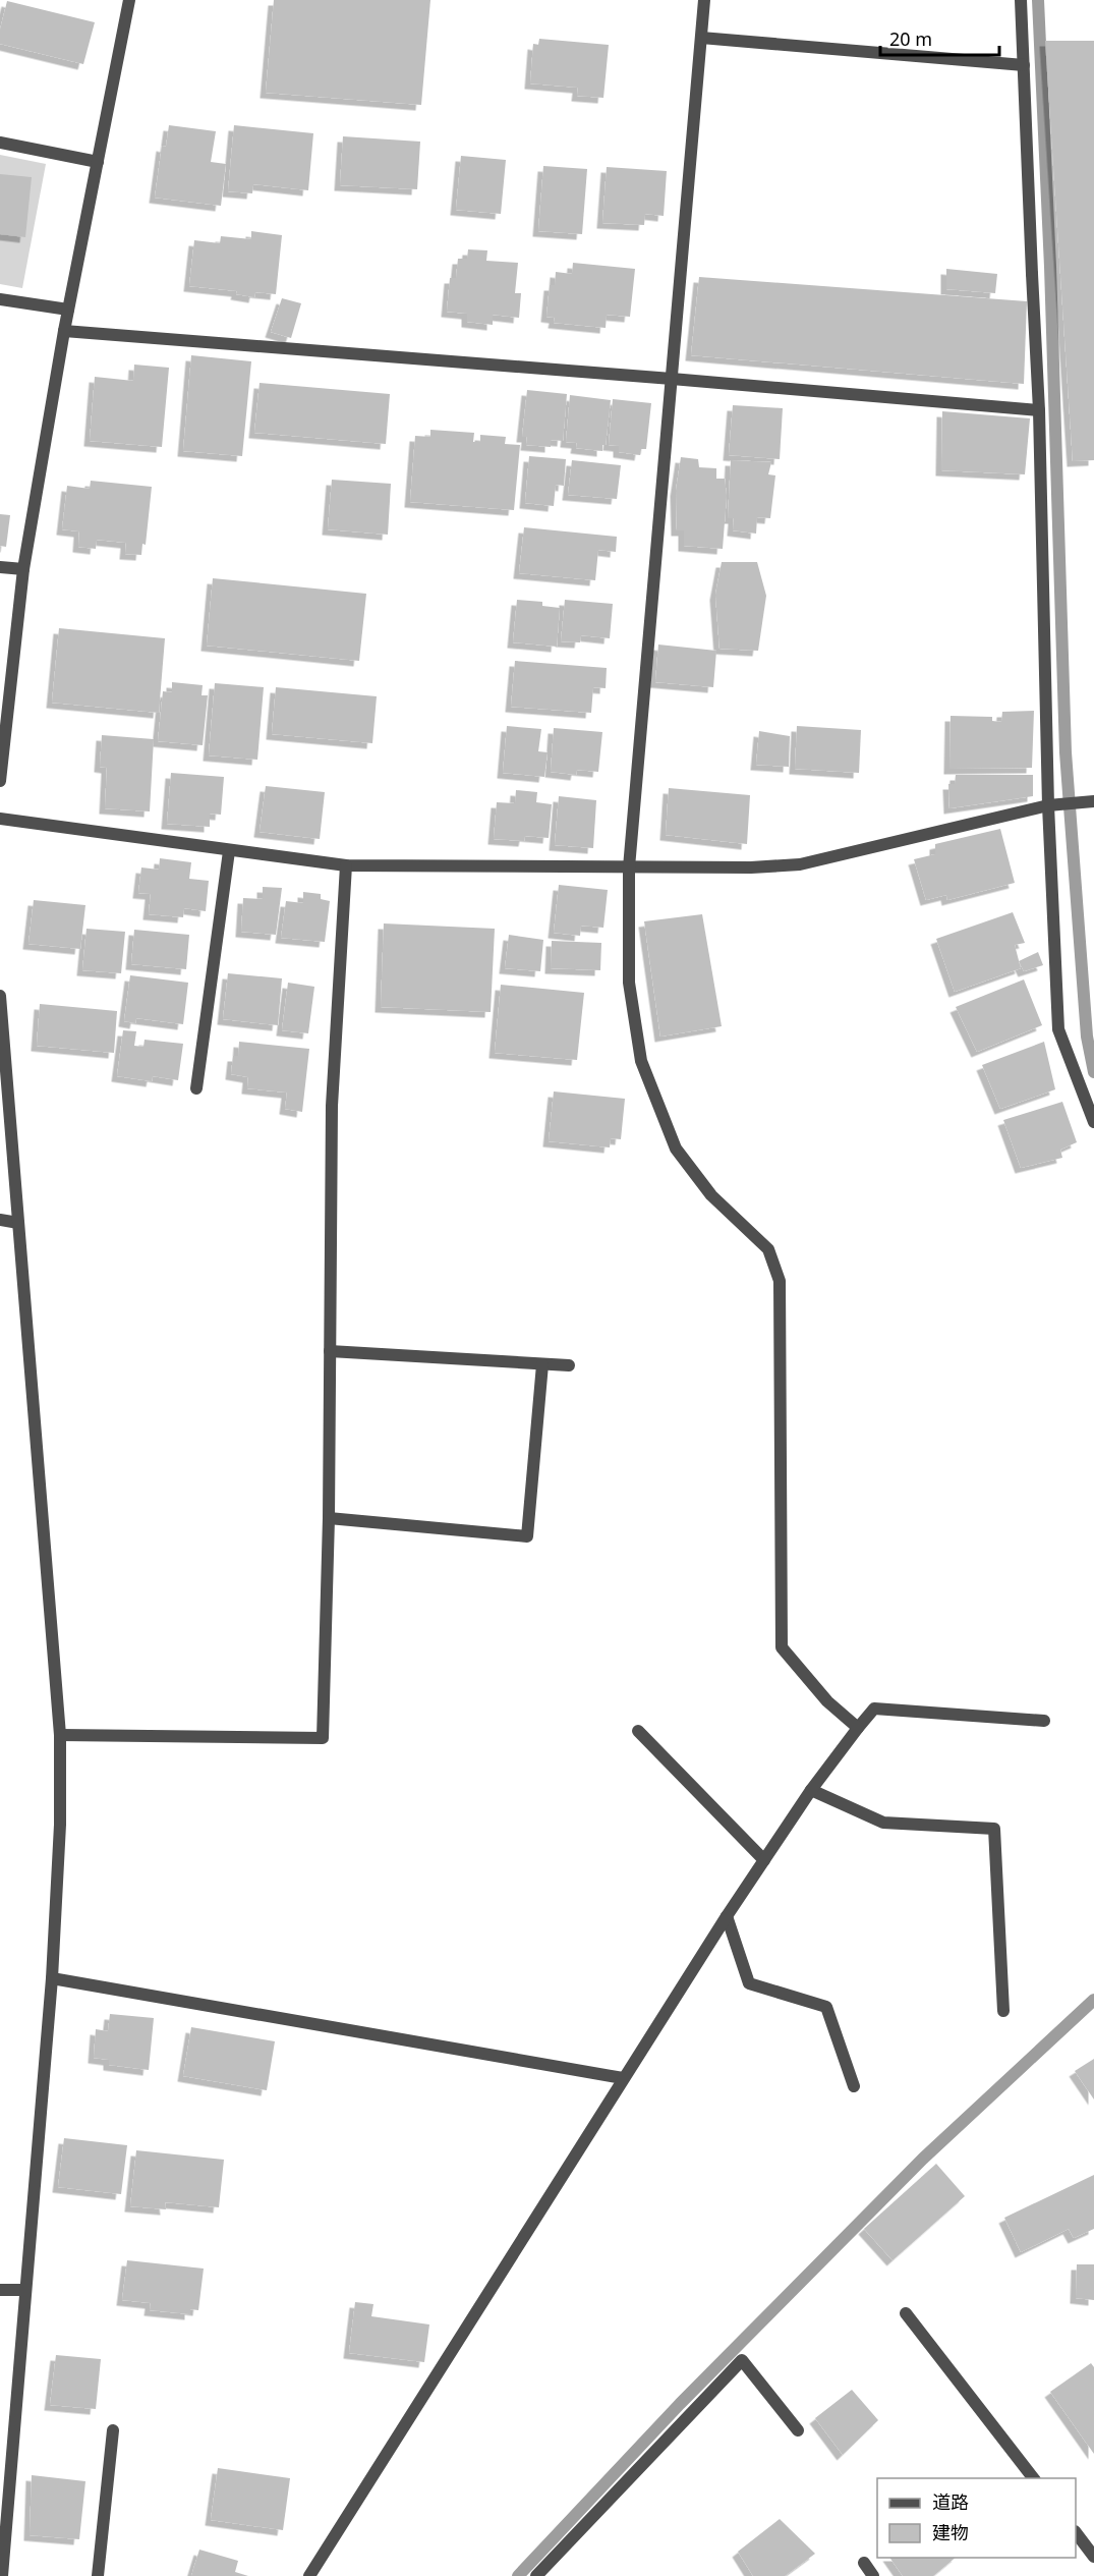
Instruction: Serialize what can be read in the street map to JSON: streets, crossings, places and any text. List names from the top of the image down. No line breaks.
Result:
{"legend":["道路","建物"],"scale_bar":"20 m"}
